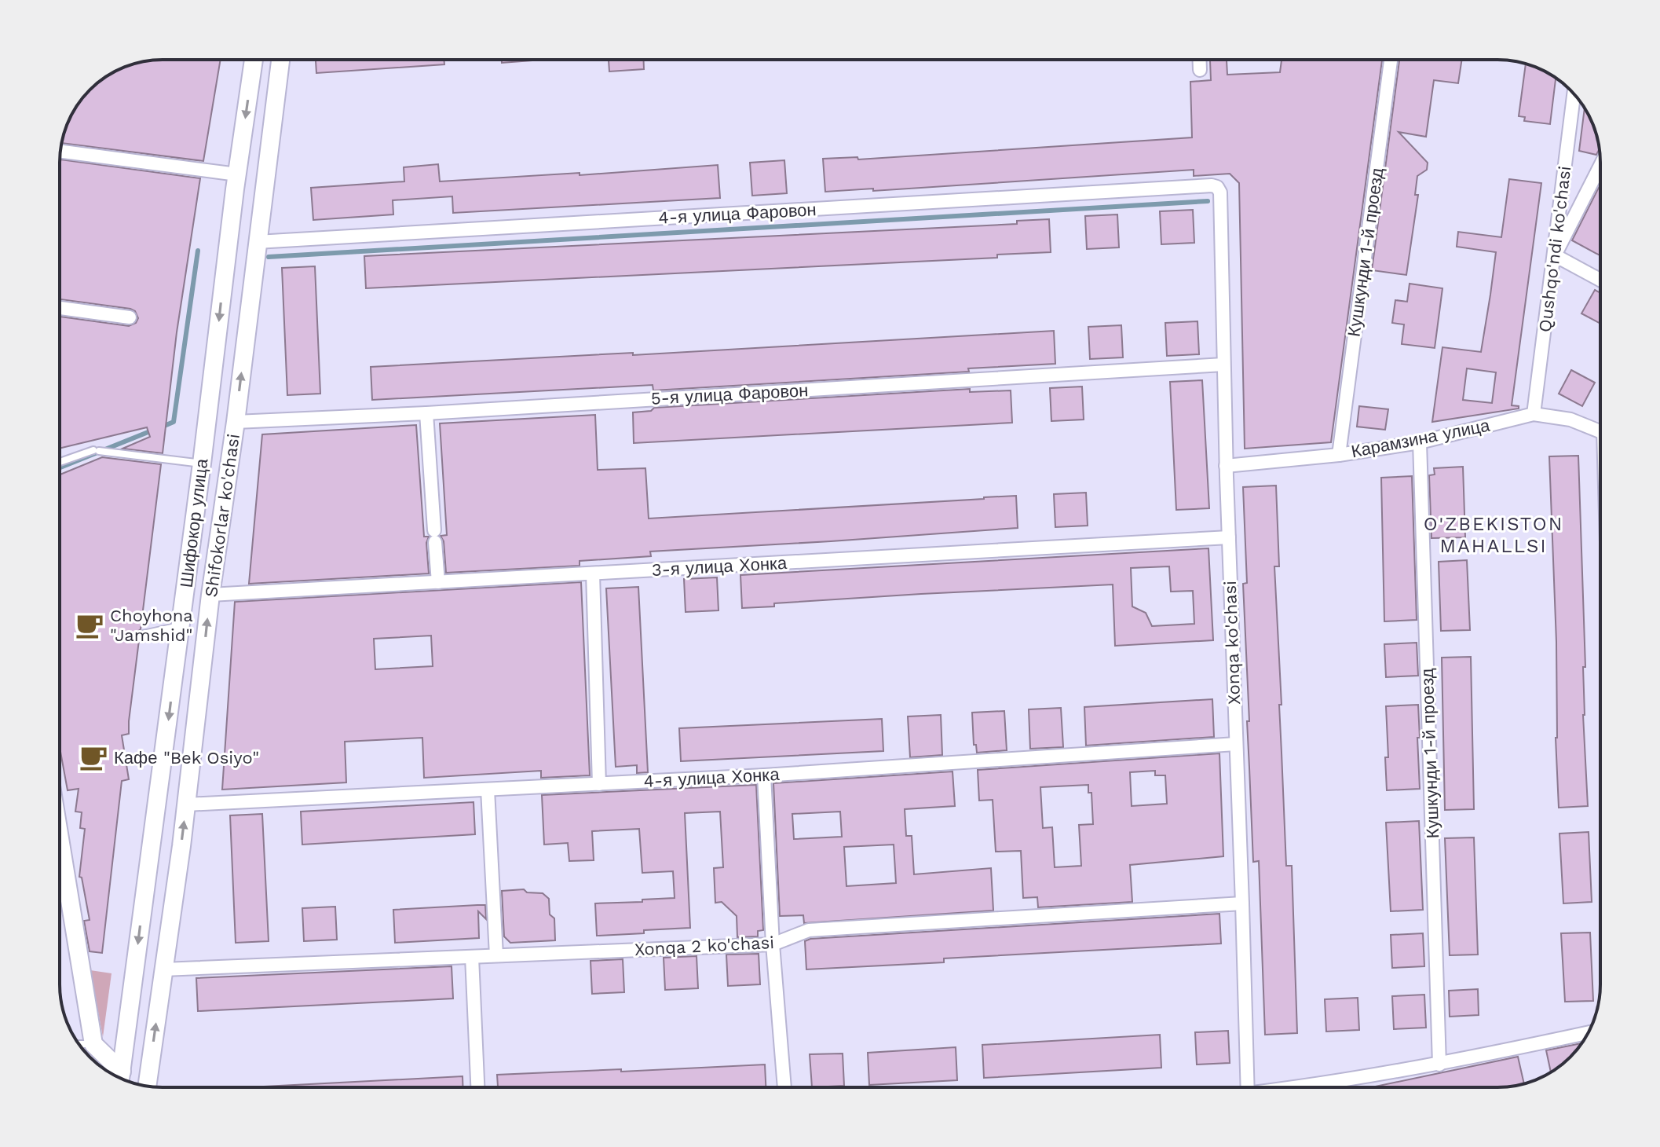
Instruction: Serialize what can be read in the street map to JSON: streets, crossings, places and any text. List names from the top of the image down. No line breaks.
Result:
{"streets":{"main road":["Shifokorlar ko'chasi","Шифокор улица"],"street":["4-я улица Фаровон","Qushqo'ndi ko'chasi","Кушкунди 1-й проезд","5-я улица Фаровон","Карамзина улица","3-я улица Хонка","Xonqa ko'chasi","4-я улица Хонка","Xonqa 2 ko'chasi"]},"crossings":[["4-я улица Фаровон","Shifokorlar ko'chasi"],["4-я улица Фаровон","Xonqa ko'chasi"],["Qushqo'ndi ko'chasi","Карамзина улица"],["Кушкунди 1-й проезд","Карамзина улица"],["5-я улица Фаровон","Shifokorlar ko'chasi"],["5-я улица Фаровон","Xonqa ko'chasi"],["Карамзина улица","Xonqa ko'chasi"],["Shifokorlar ko'chasi","3-я улица Хонка"],["Shifokorlar ko'chasi","4-я улица Хонка"],["Shifokorlar ko'chasi","Xonqa 2 ko'chasi"],["3-я улица Хонка","Xonqa ko'chasi"],["Xonqa ko'chasi","4-я улица Хонка"],["Xonqa ko'chasi","Xonqa 2 ko'chasi"]],"one_way":["Shifokorlar ko'chasi","Шифокор улица"],"districts":["O'ZBEKISTON MAHALLSI"],"places":{"cafe":["Choyhona \"Jamshid\"","Кафе \"Bek Osiyo\""]}}
